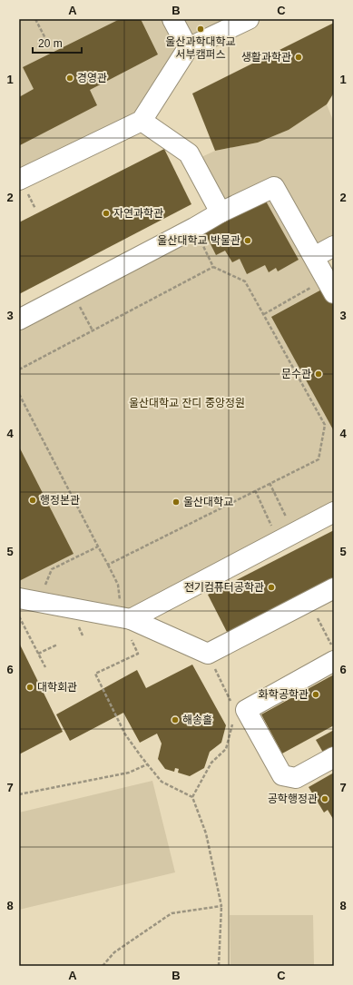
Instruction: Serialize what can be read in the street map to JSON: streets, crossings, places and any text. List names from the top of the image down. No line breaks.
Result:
{"parks":["울산대학교 잔디 중앙정원"],"places":["울산과학대학교 서부캠퍼스","생활과학관","경영관","자연과학관","울산대학교 박물관","문수관","행정본관","울산대학교","전기컴퓨터공학관","대학회관","화학공학관","해송홀","공학행정관"],"scale_bar":"20 m","grid":{"columns":["A","B","C"],"rows":["1","2","3","4","5","6","7","8"]}}
